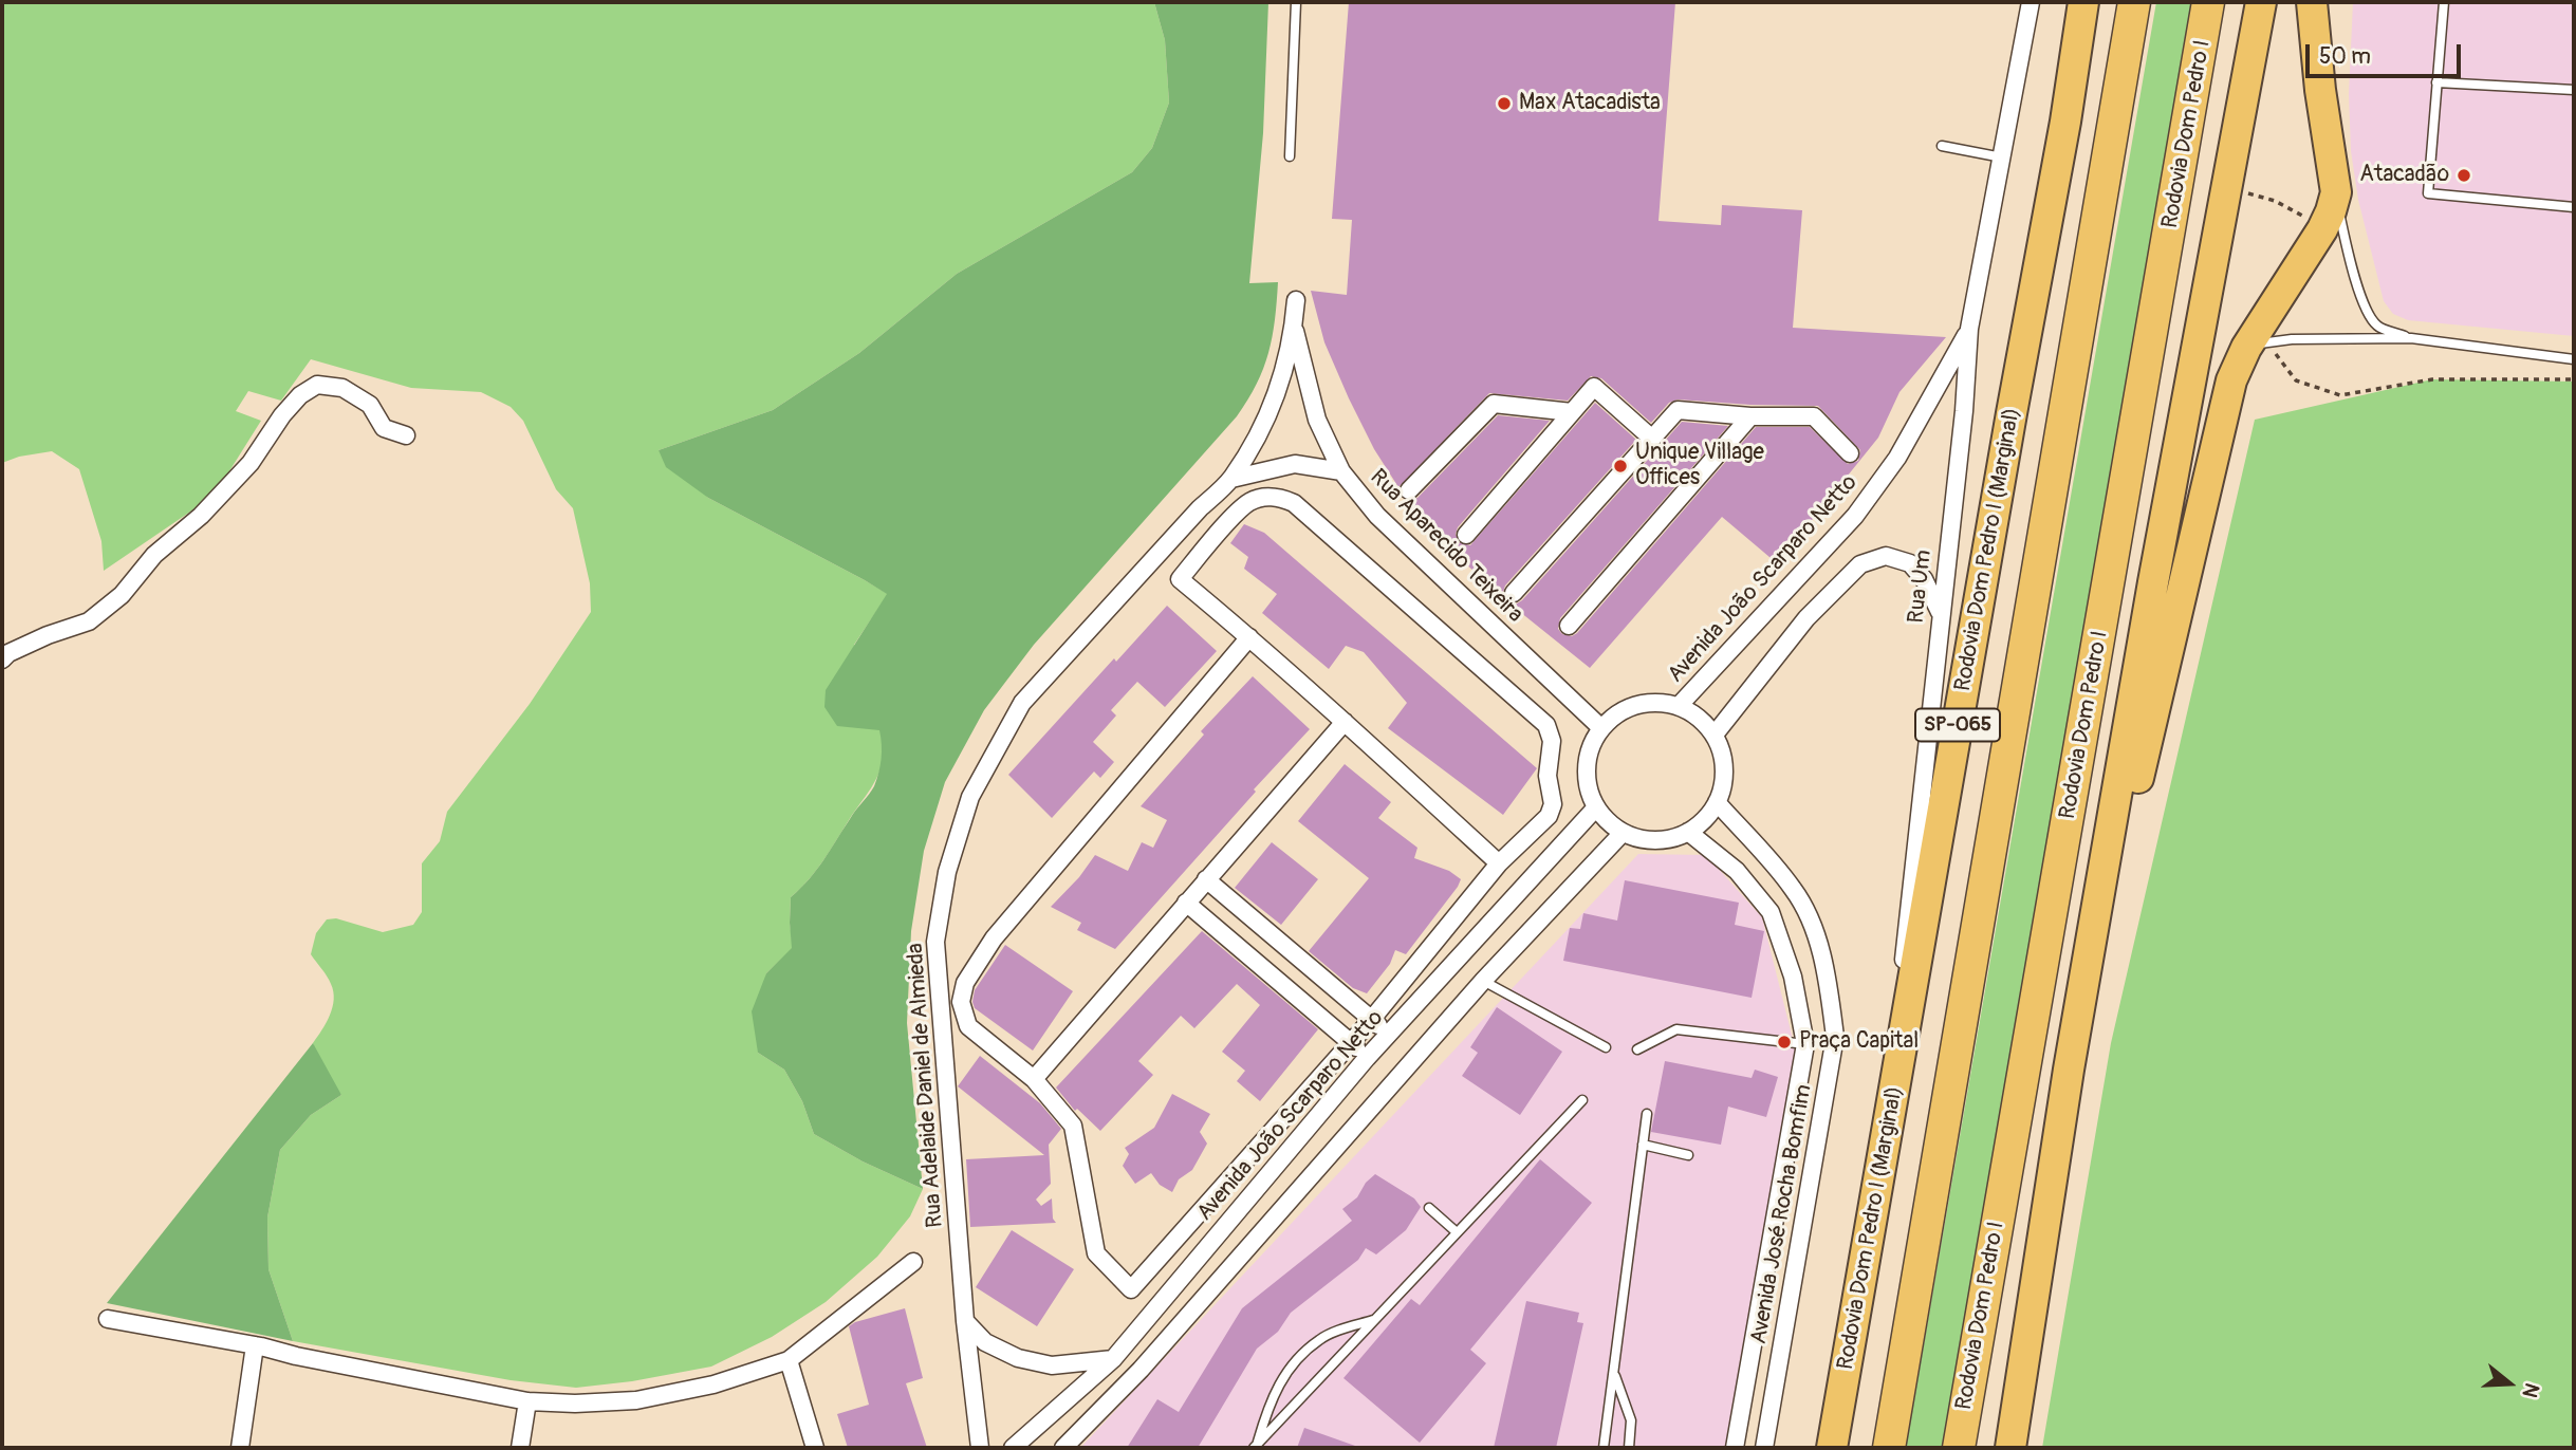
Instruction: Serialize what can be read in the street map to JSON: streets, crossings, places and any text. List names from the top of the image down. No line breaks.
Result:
{"streets":{"highway":["Rodovia Dom Pedro I","Rodovia Dom Pedro I (Marginal)","SP-065"],"street":["Rua Aparecido Teixeira","Avenida João Scarparo Netto","Rua Um","Rua Adelaide Daniel de Almieda","Avenida José Rocha Bomfim"]},"crossings":[["Rua Aparecido Teixeira","Avenida João Scarparo Netto"],["Rua Aparecido Teixeira","Rua Adelaide Daniel de Almieda"],["Rua Aparecido Teixeira","Avenida José Rocha Bomfim"],["Rodovia Dom Pedro I (Marginal)","Rua Um"],["Avenida João Scarparo Netto","Rua Um"],["Avenida João Scarparo Netto","Avenida José Rocha Bomfim"]],"places":["Max Atacadista","Atacadão","Unique Village Offices","Praça Capital"],"scale_bar":"50 m","north":"right"}
